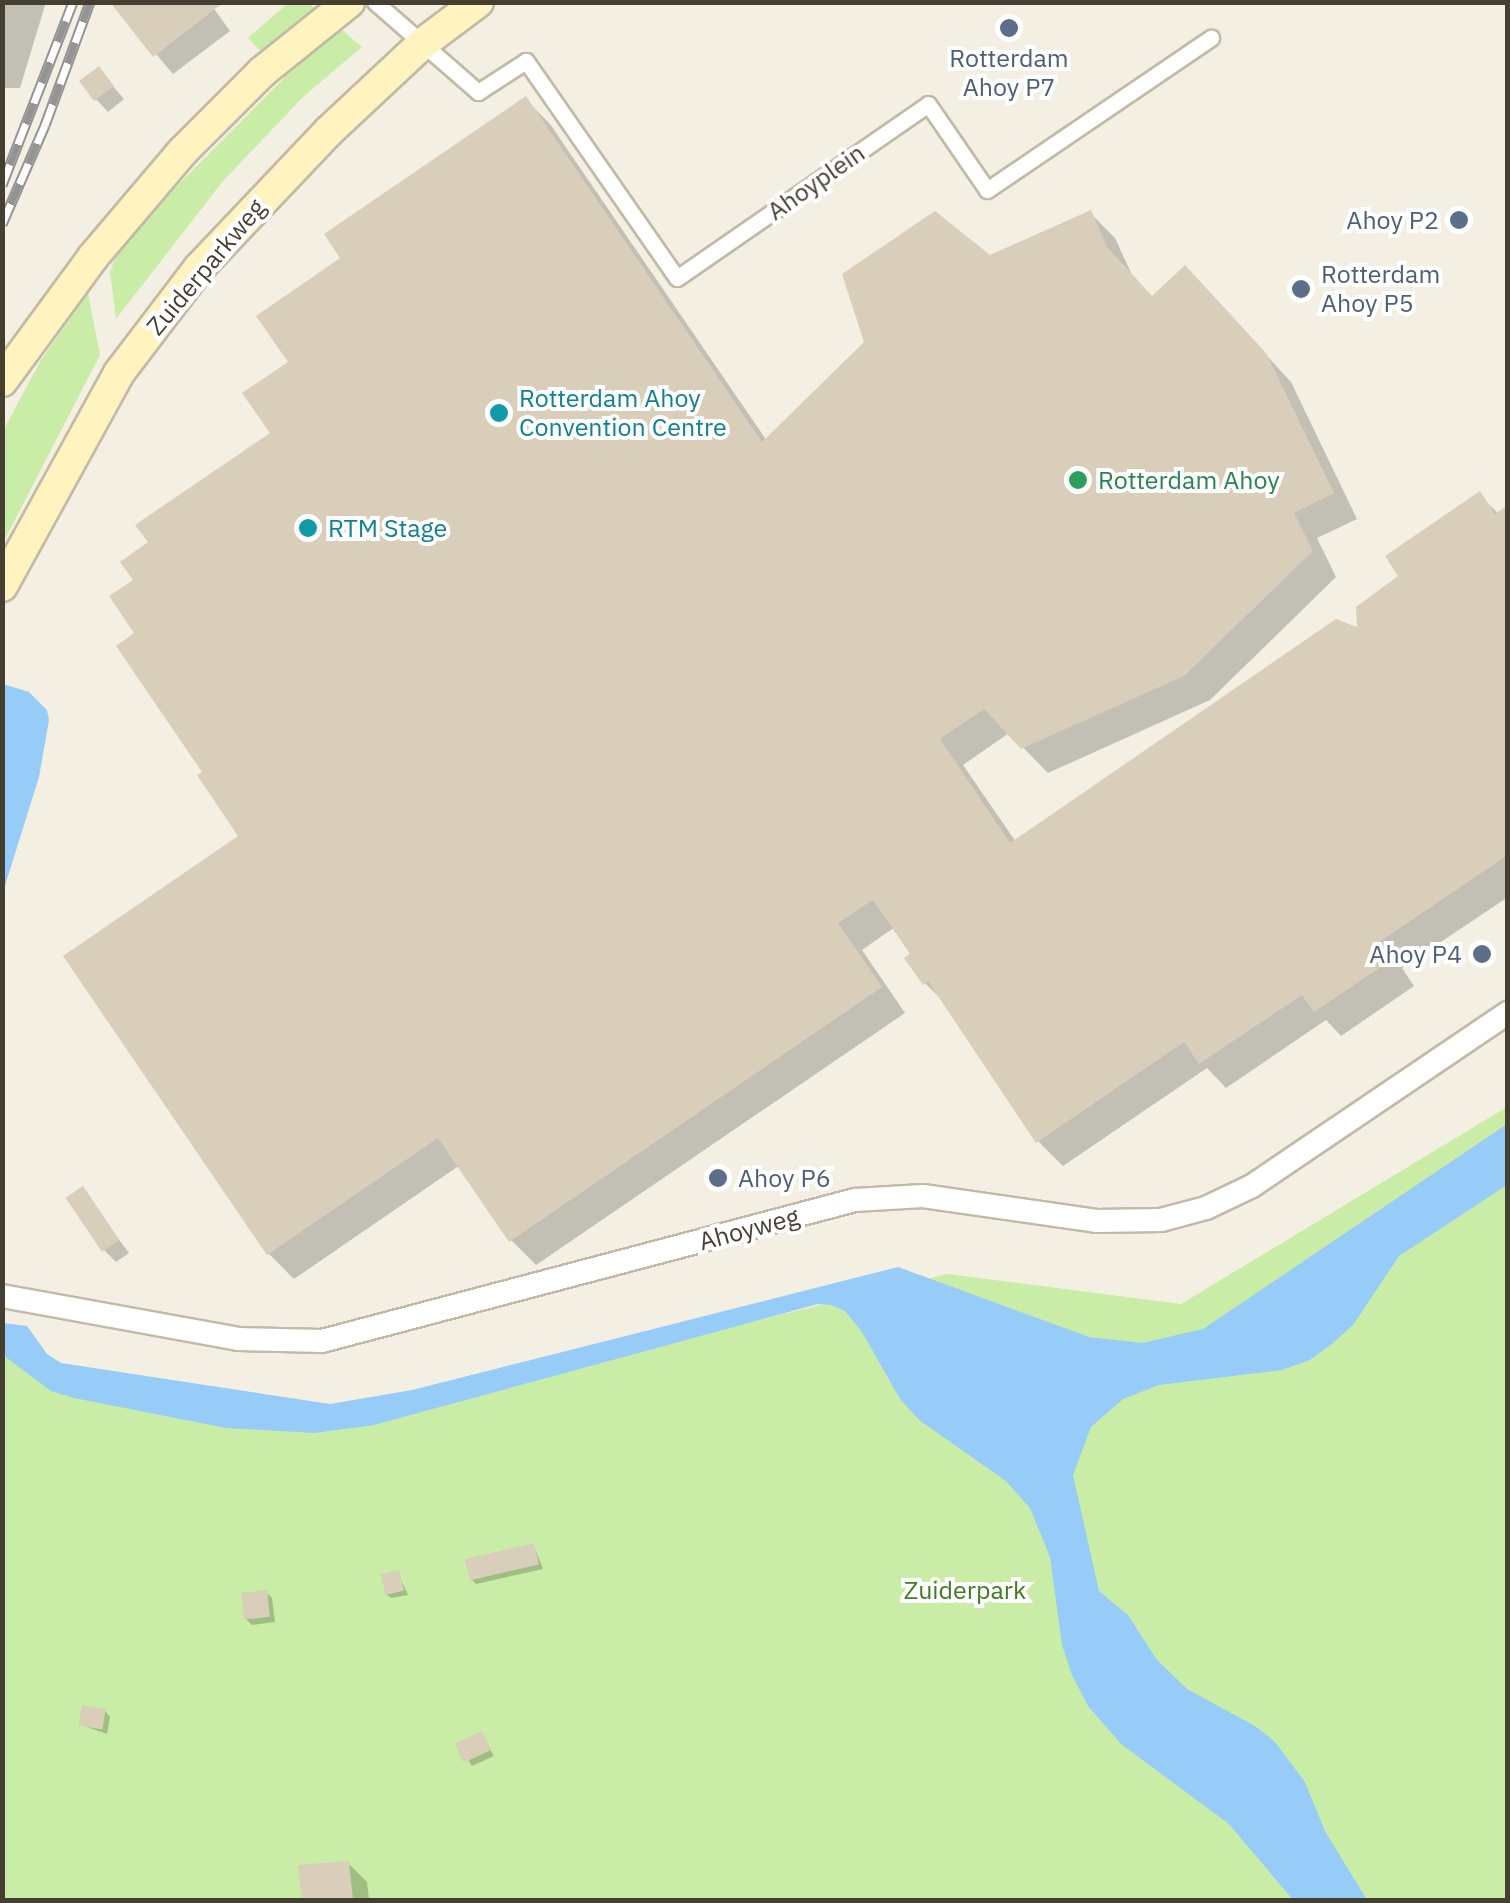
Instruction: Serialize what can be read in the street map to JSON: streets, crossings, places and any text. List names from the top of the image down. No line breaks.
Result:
{"streets":{"main road":["Zuiderparkweg"],"street":["Ahoyplein","Ahoyweg"]},"crossings":[["Ahoyplein","Zuiderparkweg"]],"parks":["Zuiderpark"],"places":["Rotterdam Ahoy P7","Ahoy P2","Rotterdam Ahoy P5","Rotterdam Ahoy Convention Centre","Rotterdam Ahoy","RTM Stage","Ahoy P4","Ahoy P6"]}
